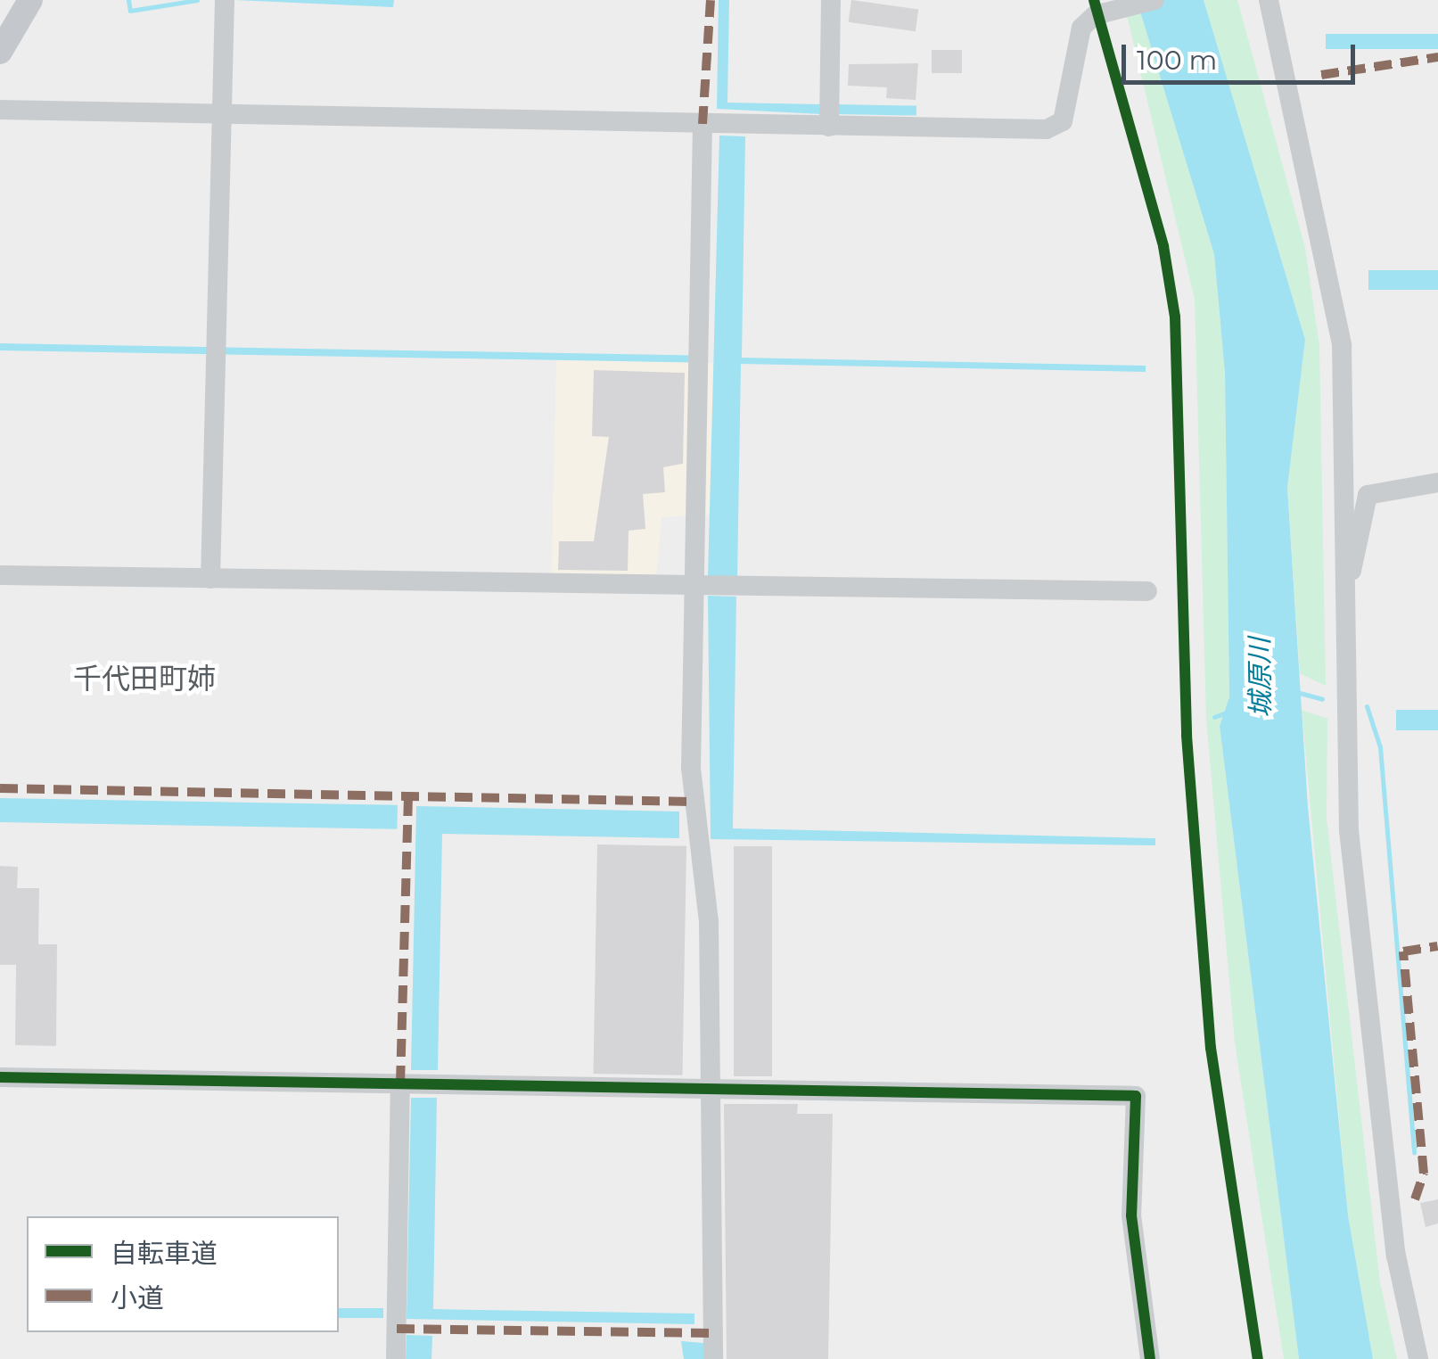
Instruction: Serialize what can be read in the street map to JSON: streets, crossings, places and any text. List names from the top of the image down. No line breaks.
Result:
{"districts":["千代田町姉"],"water":["城原川"],"legend":["自転車道","小道"],"scale_bar":"100 m"}
